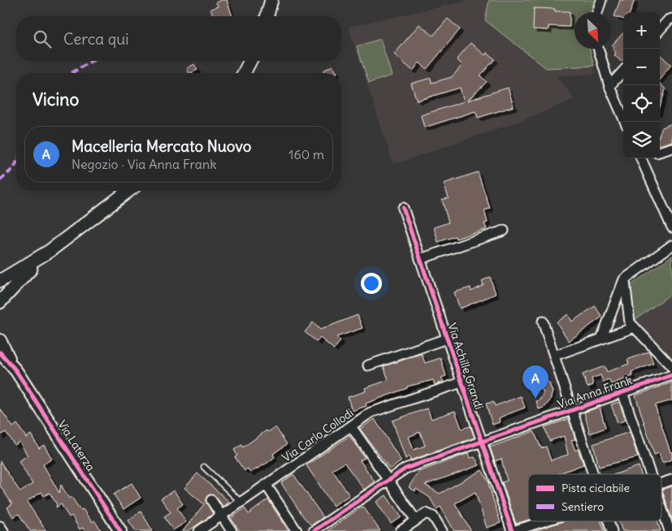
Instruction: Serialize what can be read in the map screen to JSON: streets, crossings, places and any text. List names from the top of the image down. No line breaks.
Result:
{"streets":{"street":["Via Achille Grandi","Via Anna Frank","Via Carlo Collodi","Via Laterza"]},"crossings":[["Via Achille Grandi","Via Anna Frank"],["Via Achille Grandi","Via Carlo Collodi"]],"legend":["Pista ciclabile","Sentiero"],"north":"bottom right","page":{"map_buttons":["+","−"],"search":"Cerca qui","heading":"Vicino","list":[{"mark":"A","name":"Macelleria Mercato Nuovo","note":"Negozio · Via Anna Frank","value":"160 m"}],"pins":"A"}}
